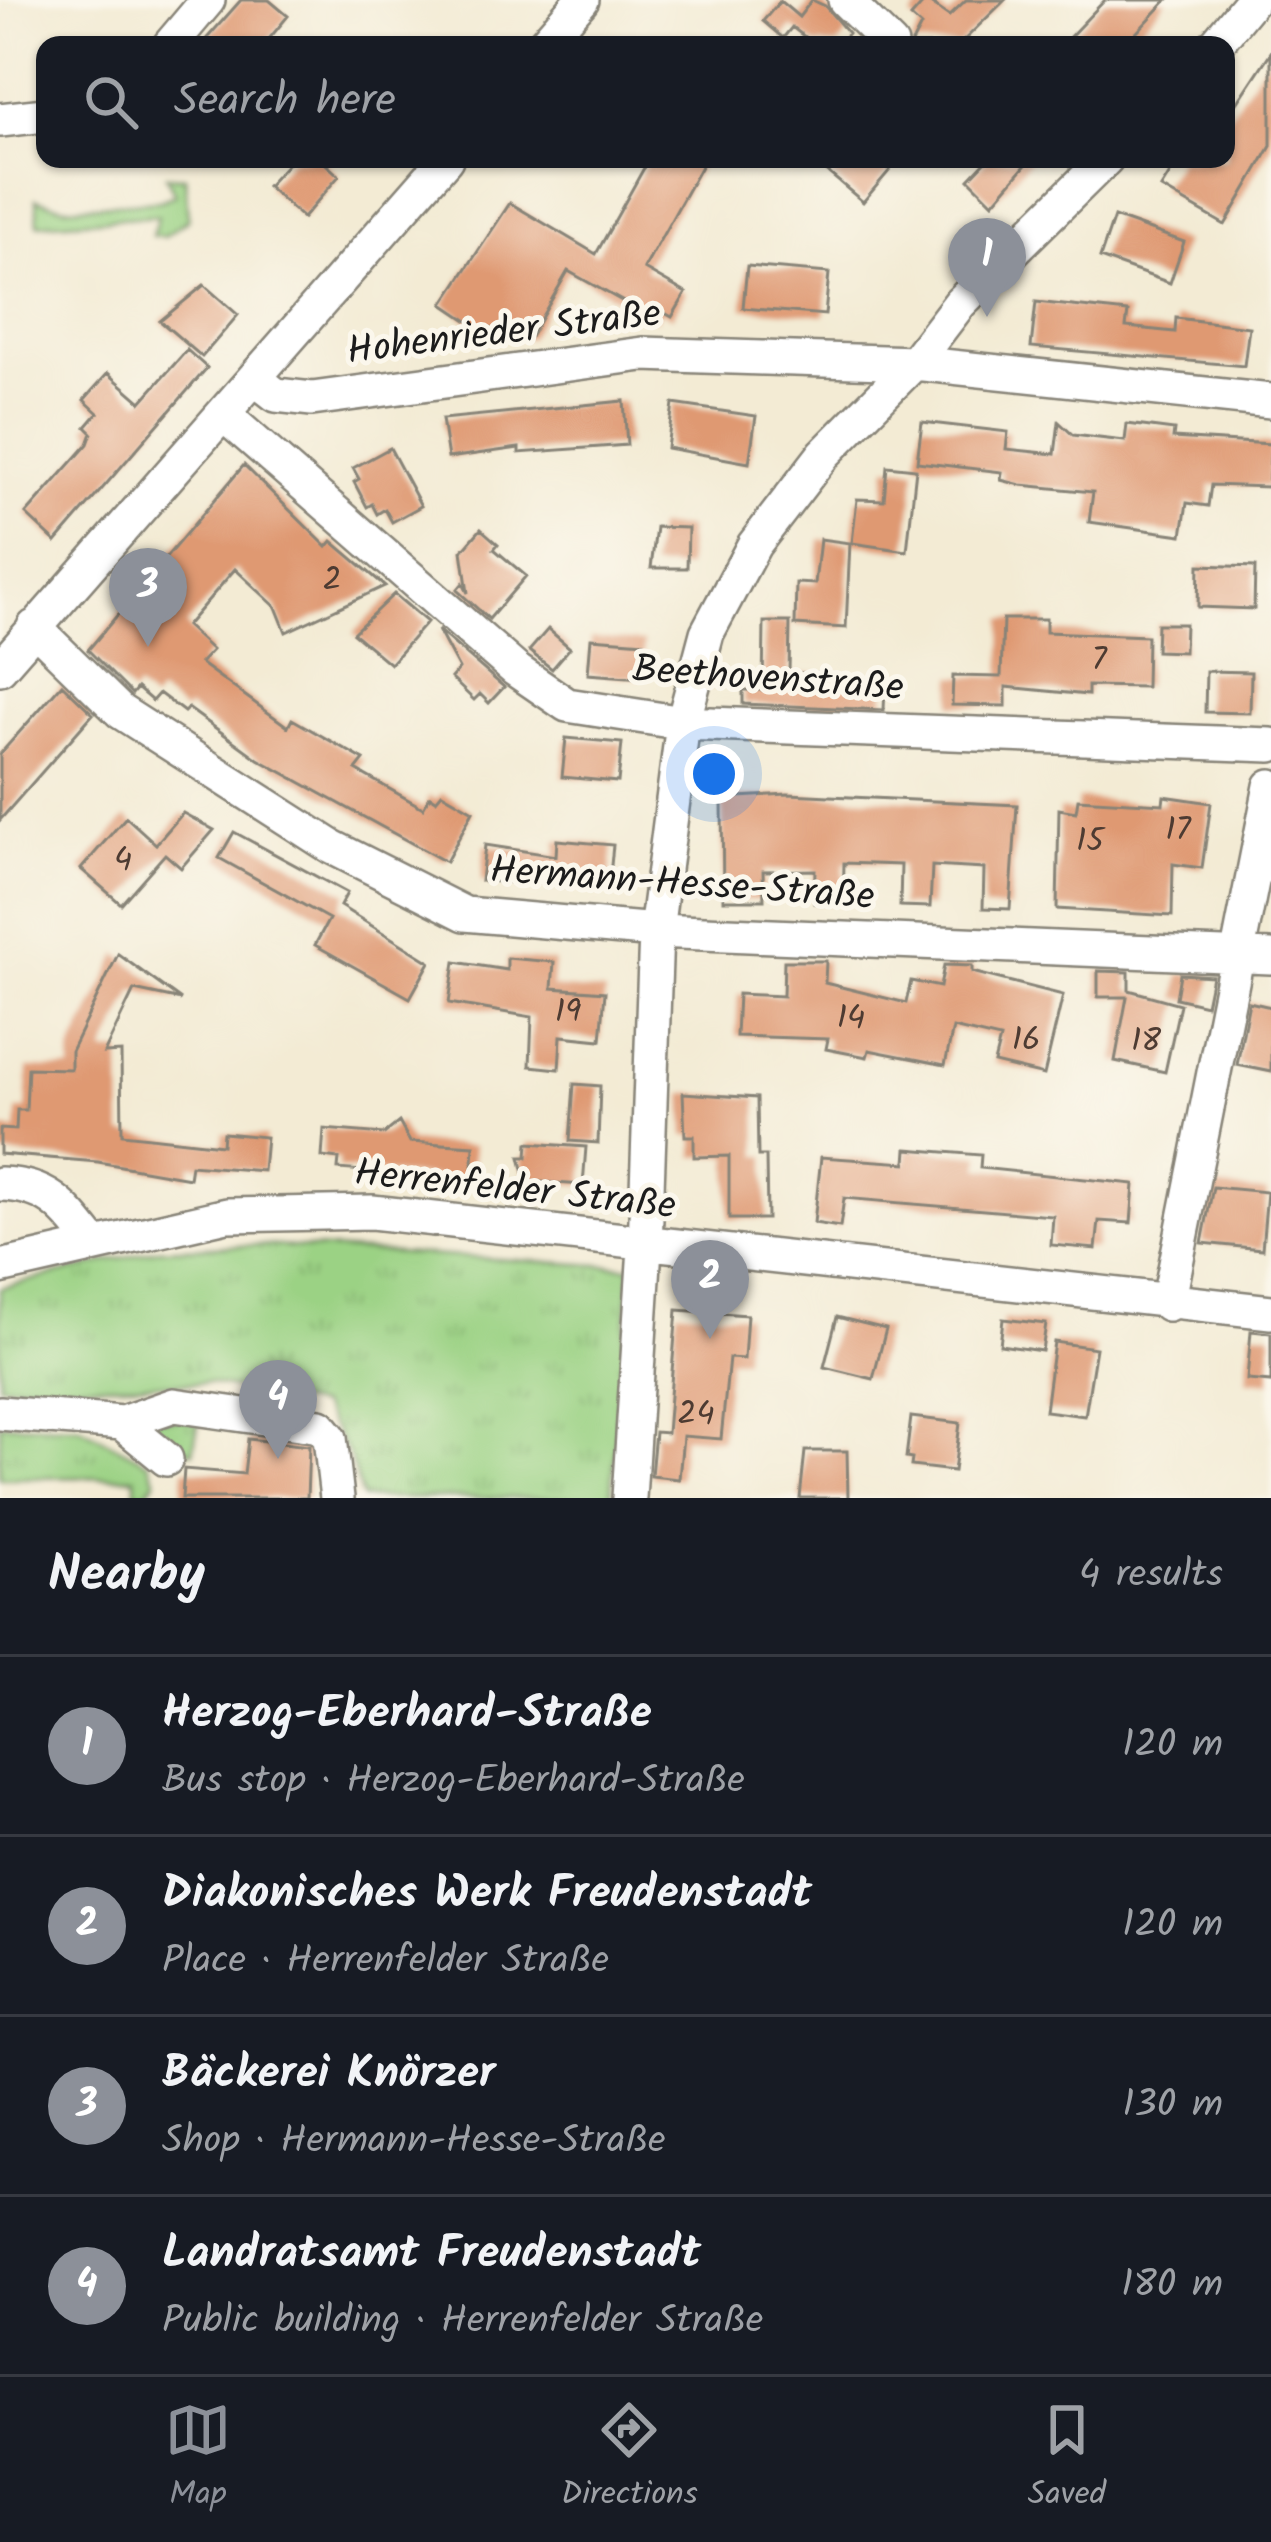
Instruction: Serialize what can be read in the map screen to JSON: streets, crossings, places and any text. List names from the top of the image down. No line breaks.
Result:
{"streets":{"street":["Hohenrieder Straße","Beethovenstraße","Hermann-Hesse-Straße","Herrenfelder Straße"]},"house_numbers":["2","7","17","15","4","19","14","16","18","24"],"page":{"search":"Search here","pins":["1","3","2","4"],"heading":["Nearby","4 results"],"list":[{"mark":"1","name":"Herzog-Eberhard-Straße","note":"Bus stop · Herzog-Eberhard-Straße","value":"120 m"},{"mark":"2","name":"Diakonisches Werk Freudenstadt","note":"Place · Herrenfelder Straße","value":"120 m"},{"mark":"3","name":"Bäckerei Knörzer","note":"Shop · Hermann-Hesse-Straße","value":"130 m"},{"mark":"4","name":"Landratsamt Freudenstadt","note":"Public building · Herrenfelder Straße","value":"180 m"}],"nav":["Map","Directions","Saved"]}}
